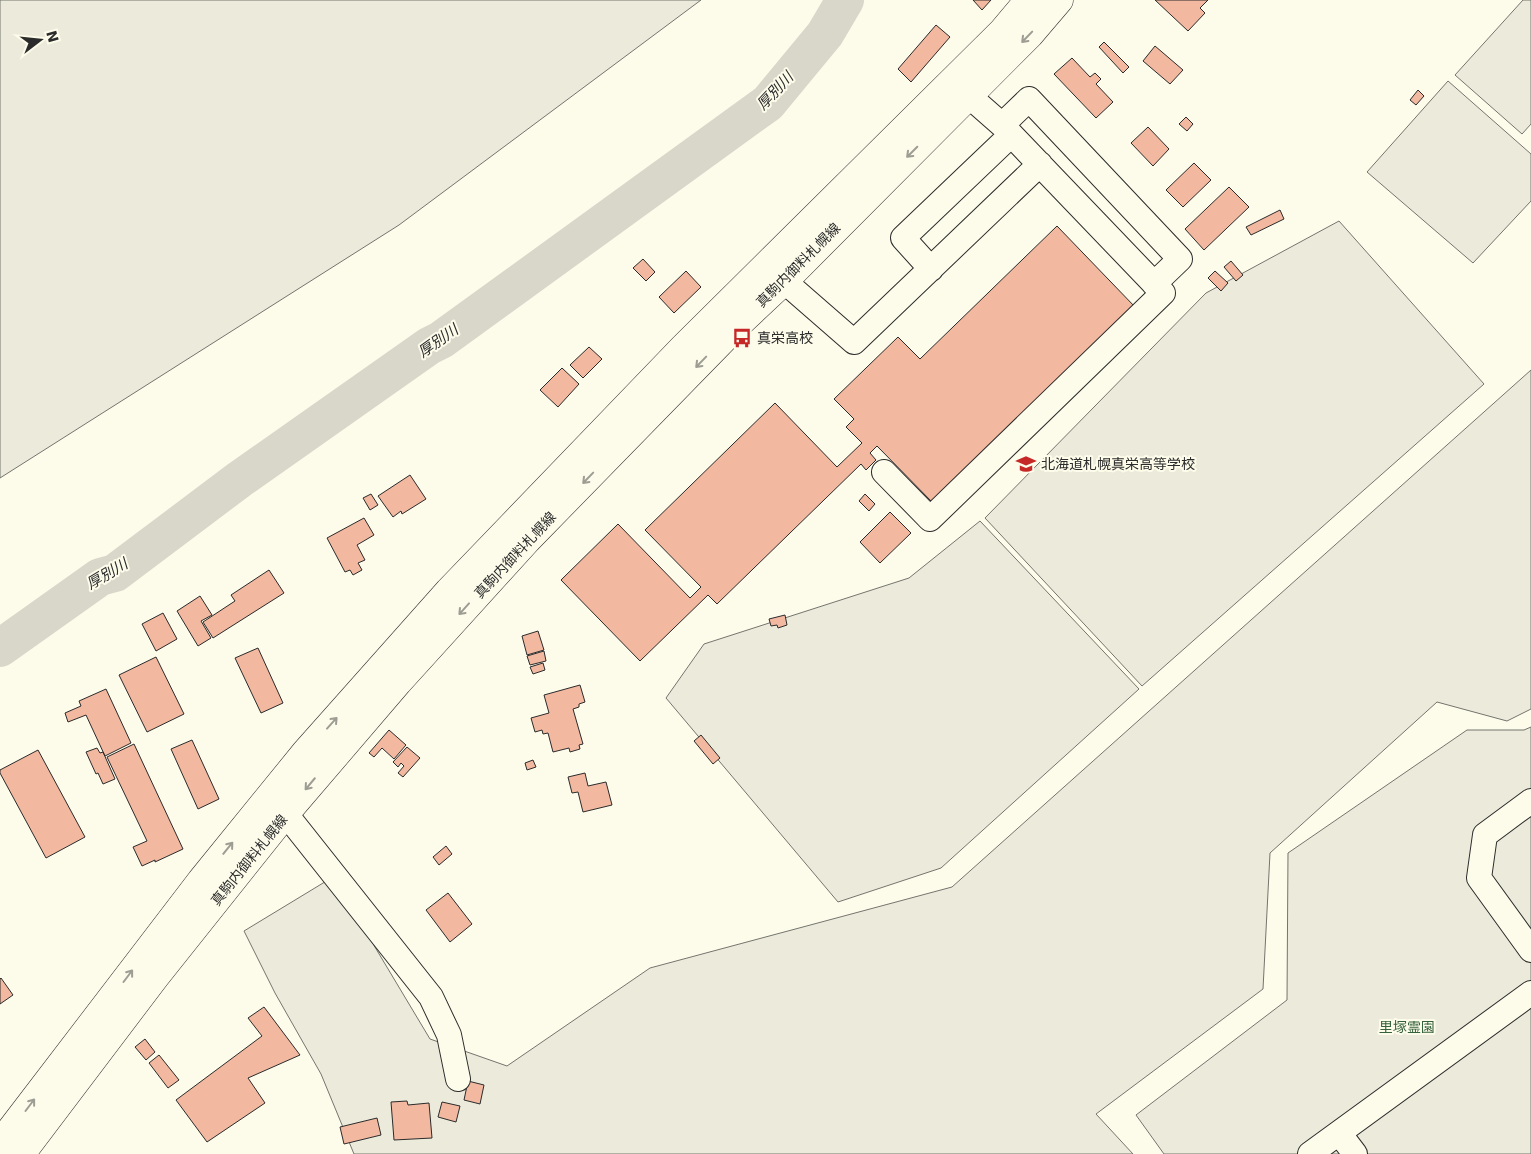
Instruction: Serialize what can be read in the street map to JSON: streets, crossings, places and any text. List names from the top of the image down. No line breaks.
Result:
{"streets":{"main road":["真駒内御料札幌線"]},"water":["厚別川"],"parks":["里塚霊園"],"places":{"bus stop":["真栄高校"],"school or university":["北海道札幌真栄高等学校"]},"north":"right"}
